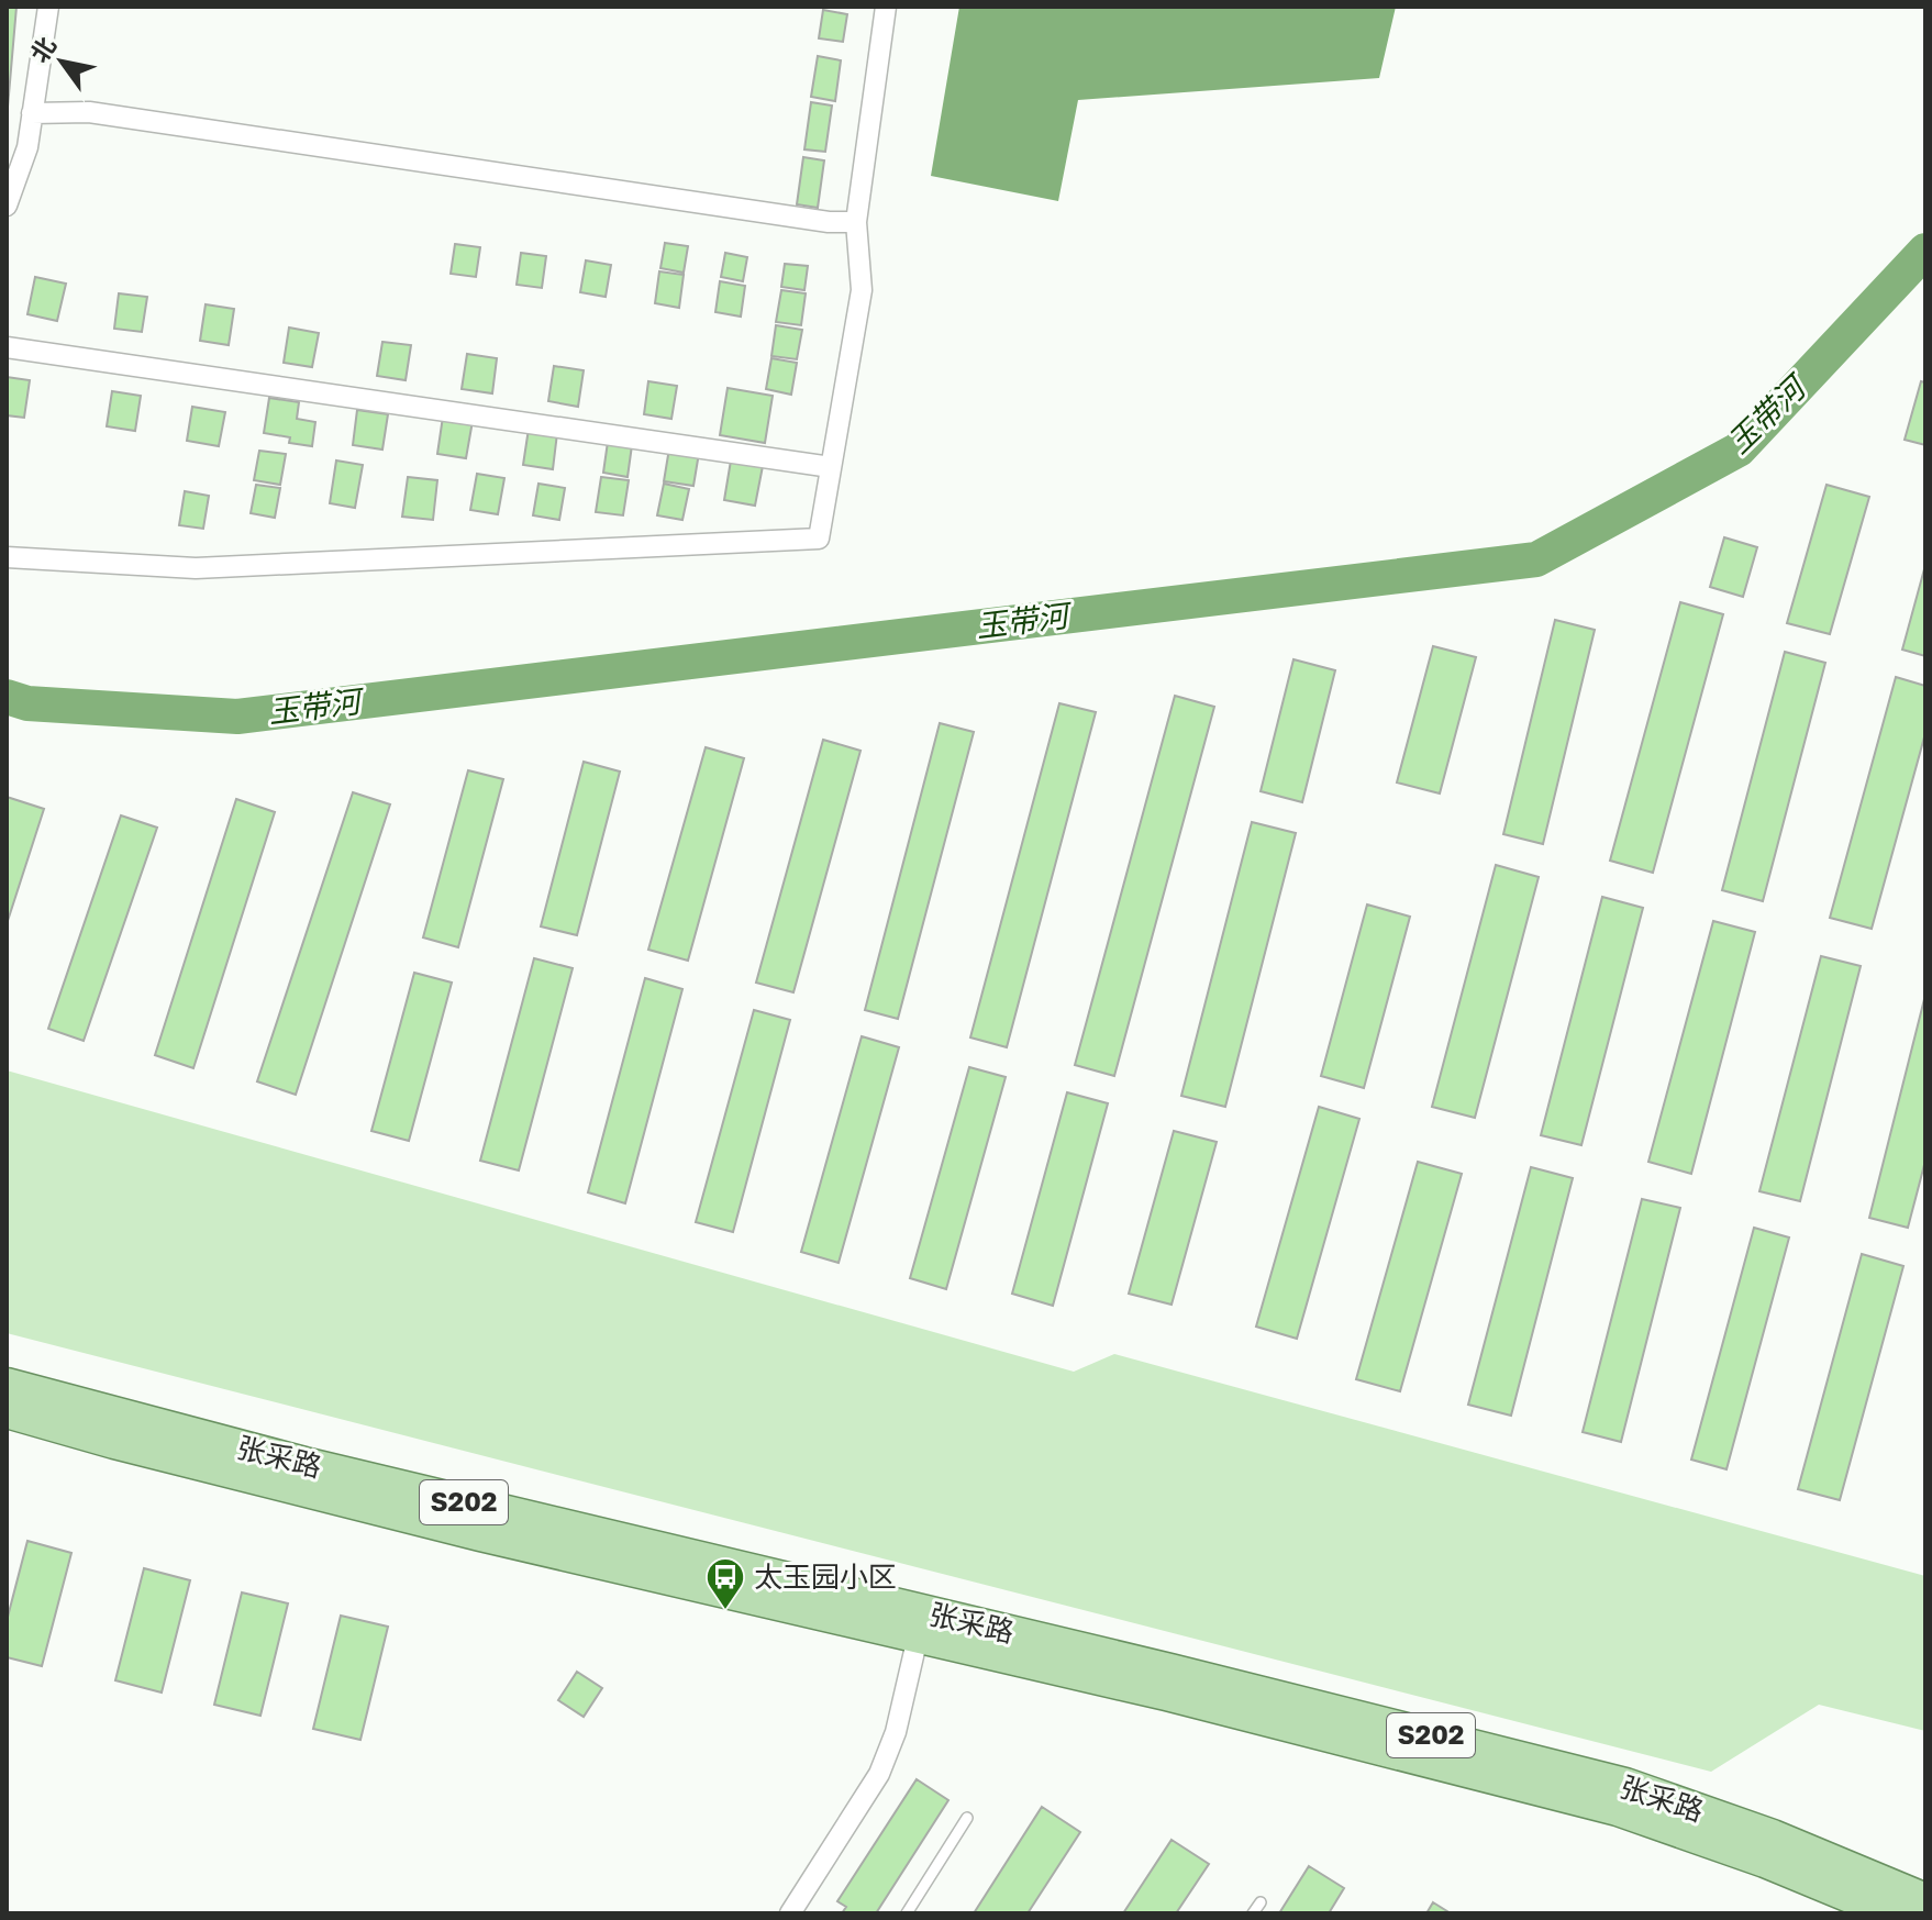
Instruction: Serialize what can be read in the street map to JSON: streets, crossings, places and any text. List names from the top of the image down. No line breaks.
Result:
{"streets":{"main road":["张采路","S202"]},"water":["玉带河"],"places":{"bus stop":["太玉园小区"]},"north":"top left"}
